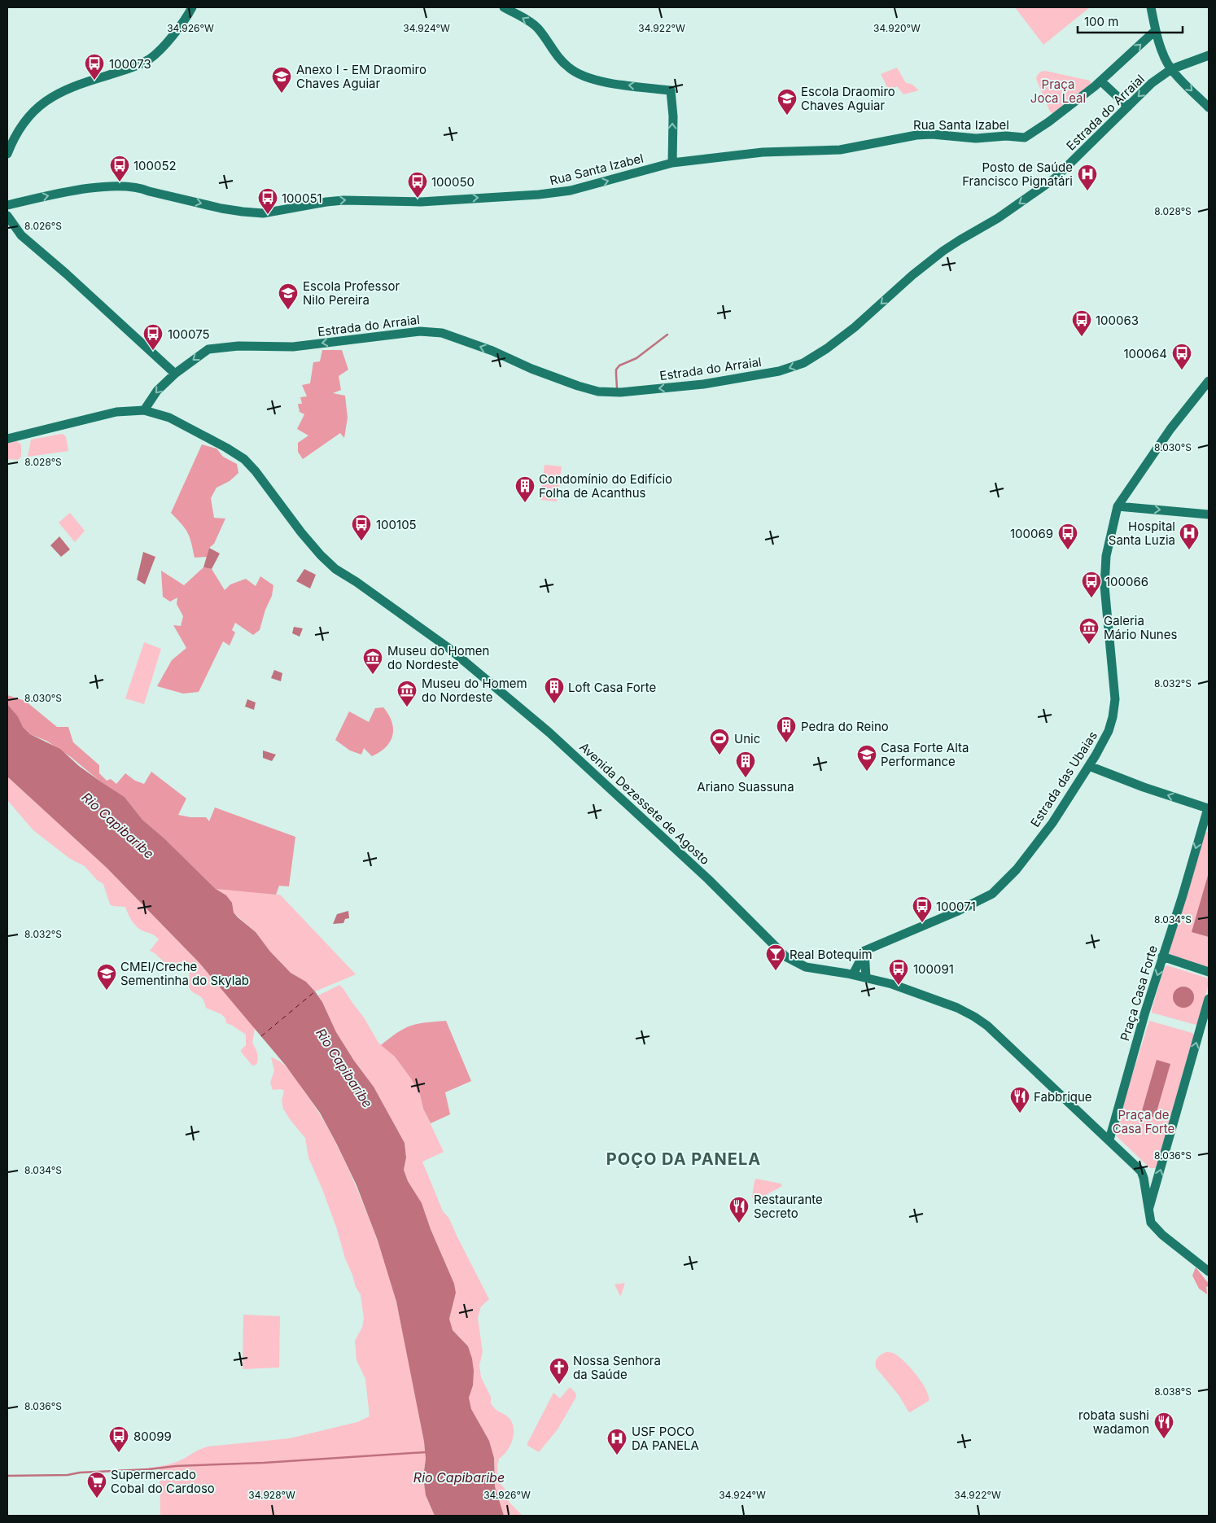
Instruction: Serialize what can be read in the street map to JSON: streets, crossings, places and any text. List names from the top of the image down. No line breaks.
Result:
{"streets":{"main road":["Estrada do Arraial","Rua Santa Izabel","Estrada das Ubaias","Avenida Dezessete de Agosto","Praça Casa Forte"]},"crossings":[["Estrada do Arraial","Avenida Dezessete de Agosto"],["Avenida Dezessete de Agosto","Praça Casa Forte"]],"one_way":["Estrada do Arraial","Rua Santa Izabel"],"districts":["POÇO DA PANELA"],"water":["Rio Capibaribe"],"parks":["Praça Joca Leal","Praça de Casa Forte"],"places":{"bus stop":["100073","100052","100050","100051","100063","100075","100064","100105","100069","100066","100071","100091","80099"],"school or university":["Anexo I - EM Draomiro Chaves Aguiar","Escola Draomiro Chaves Aguiar","Escola Professor Nilo Pereira","Casa Forte Alta Performance","CMEI/Creche Sementinha do Skylab"],"hospital":["Posto de Saúde Francisco Pignatári","Hospital Santa Luzia","USF POCO DA PANELA"],"building":["Condomínio do Edifício Folha de Acanthus","Loft Casa Forte","Pedra do Reino","Ariano Suassuna"],"museum":["Galeria Mário Nunes","Museu do Homen do Nordeste","Museu do Homem do Nordeste"],"sports":["Unic"],"bar":["Real Botequim"],"restaurant":["Fabbrique","Restaurante Secreto","robata sushi wadamon"],"church":["Nossa Senhora da Saúde"],"supermarket":["Supermercado Cobal do Cardoso"]},"scale_bar":"100 m","coordinates":["34.926°W","34.924°W","34.922°W","34.920°W","8.028°S","8.026°S","8.030°S","8.032°S","8.034°S","8.036°S","8.038°S","34.928°W"]}
